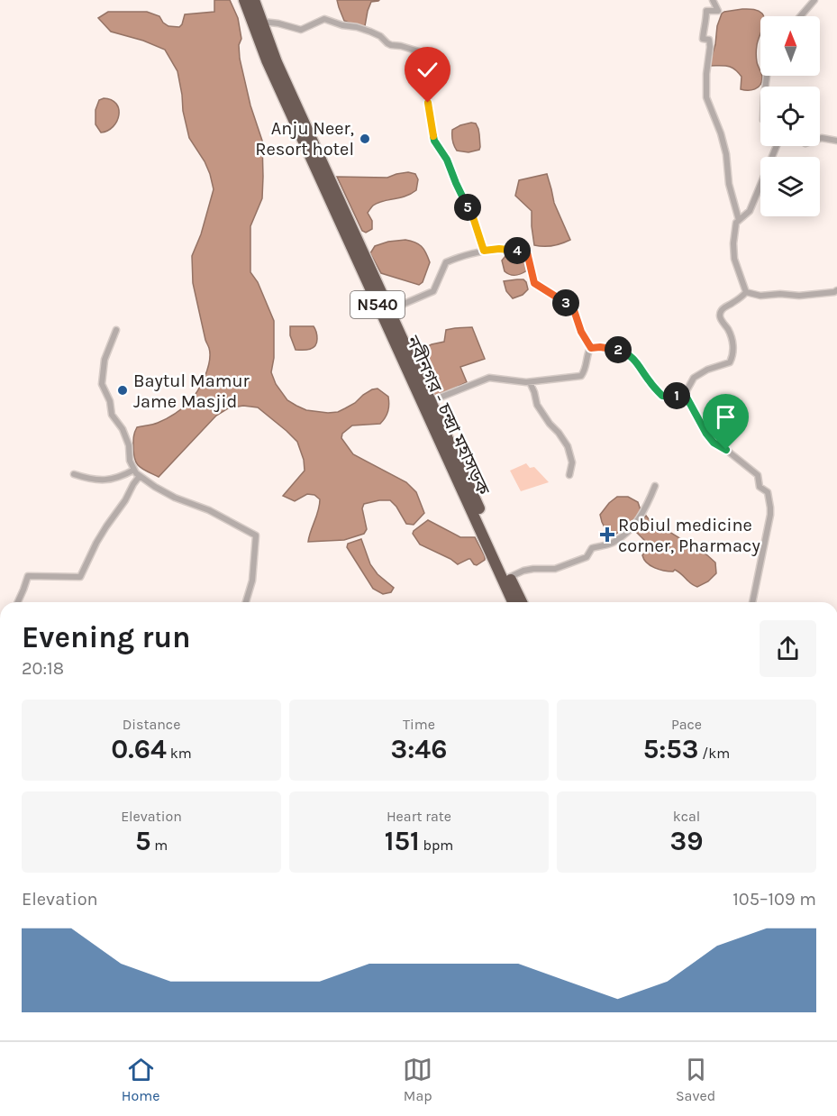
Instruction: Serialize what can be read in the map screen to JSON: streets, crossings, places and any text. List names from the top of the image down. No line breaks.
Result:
{"streets":{"highway":["N540","নবীনগর - চন্দ্রা মহাসড়ক"]},"places":{"other":["Anju Neer, Resort hotel","Baytul Mamur Jame Masjid"],"health":["Robiul medicine corner, Pharmacy"]},"north":"top","page":{"pins":["5","4","3","2","1"],"heading":["Evening run","20:18"],"stats":[["Distance","0.64 km"],["Time","3:46"],["Pace","5:53 /km"],["Elevation","5 m"],["Heart rate","151 bpm"],["kcal","39"]],"chart":["Elevation","105–109 m"],"tabs":["Home","Map","Saved"]}}
